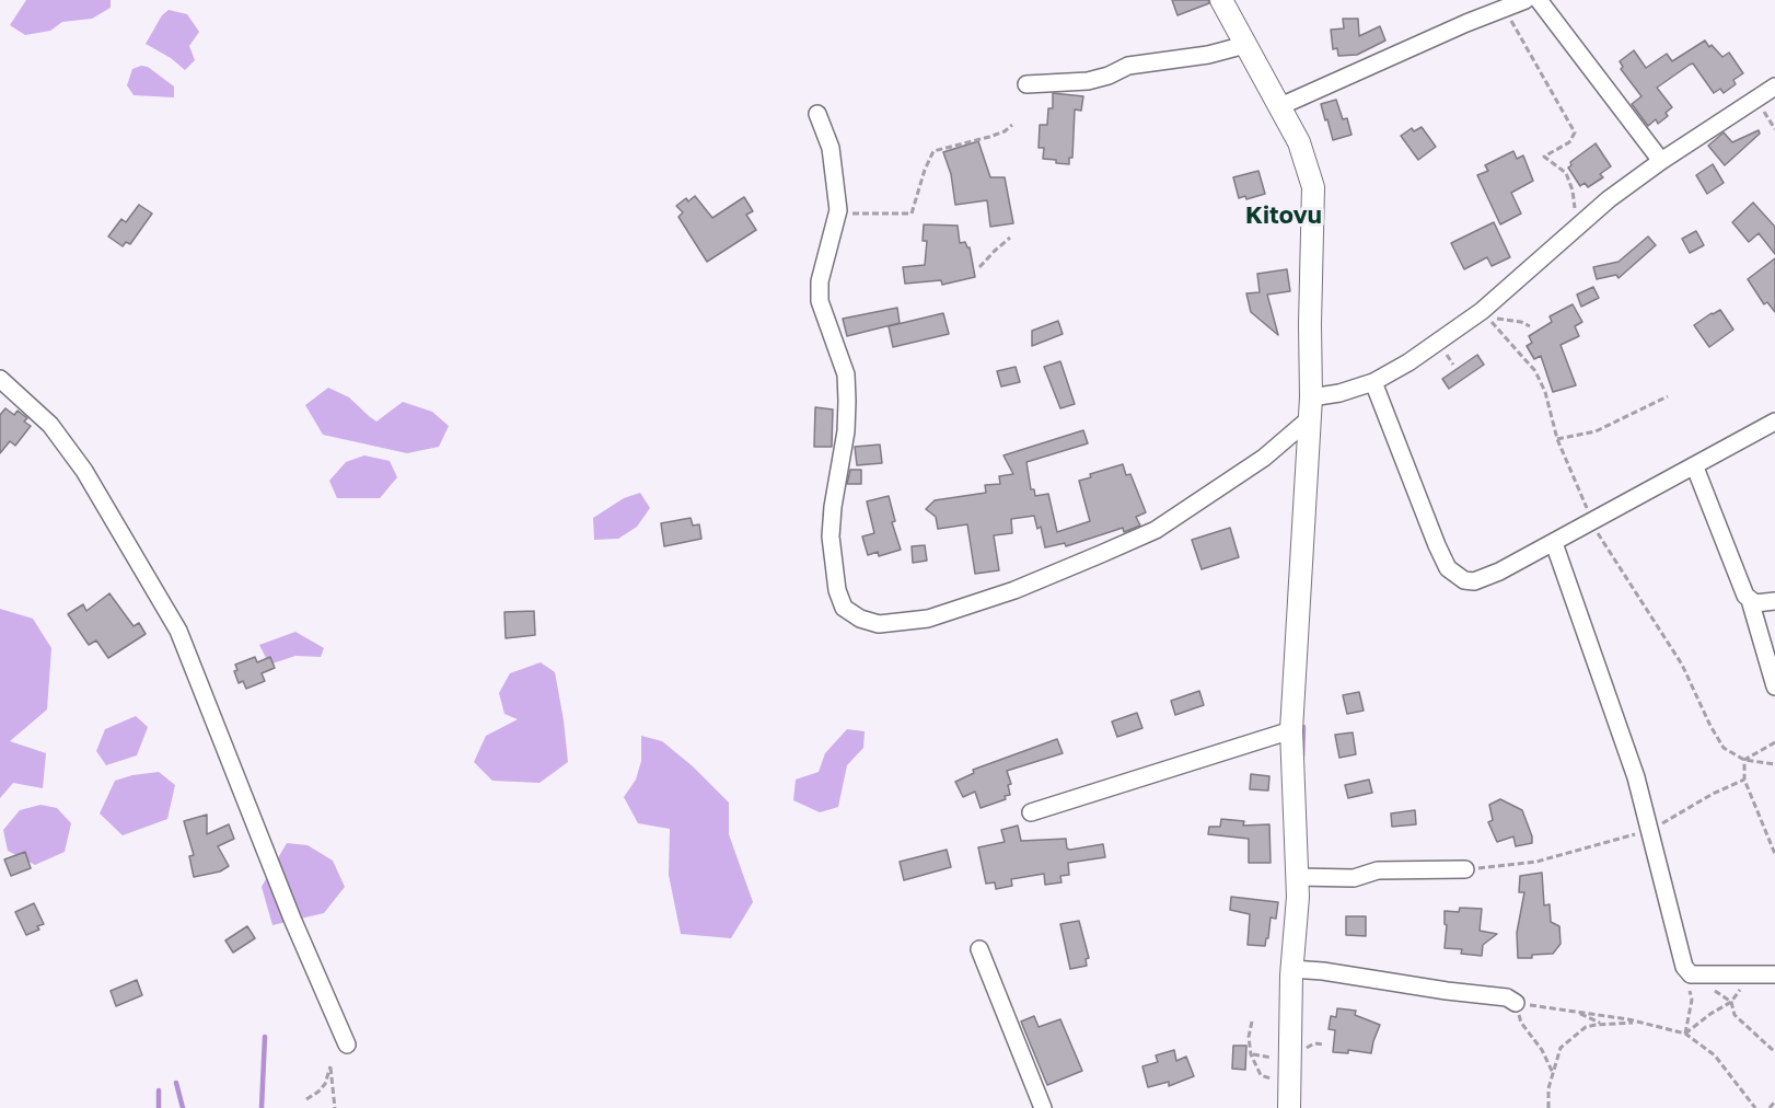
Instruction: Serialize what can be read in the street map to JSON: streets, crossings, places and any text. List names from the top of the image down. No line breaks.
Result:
{"districts":["Kitovu"]}
